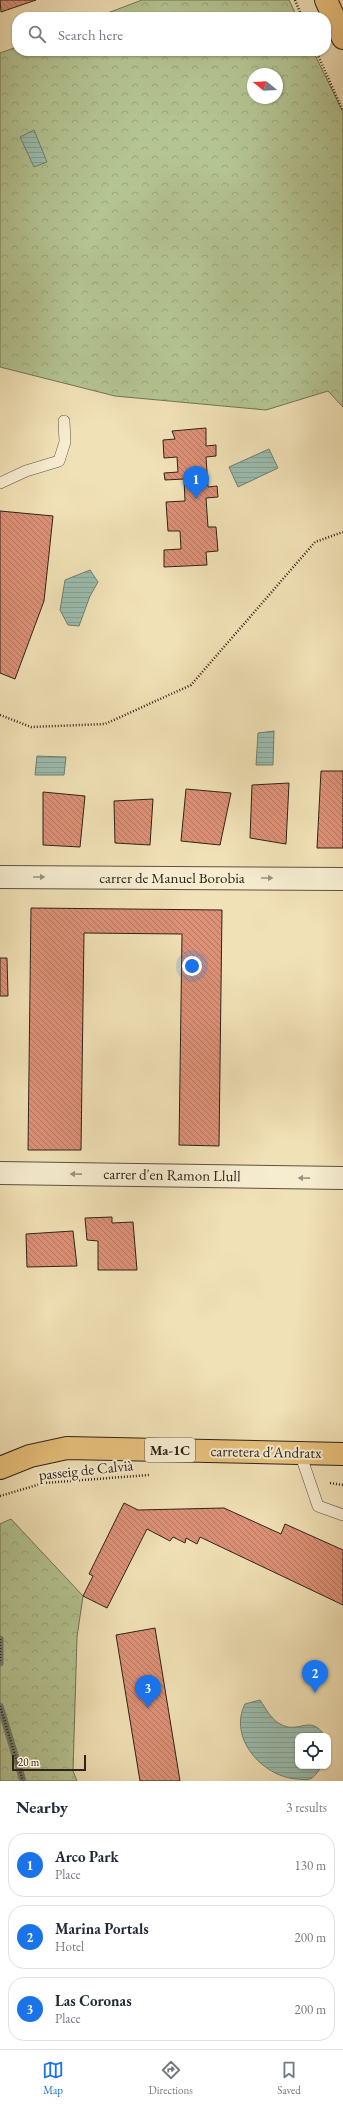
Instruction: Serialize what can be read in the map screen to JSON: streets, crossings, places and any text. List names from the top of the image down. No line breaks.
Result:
{"streets":{"main road":["Ma-1C","carretera d'Andratx"],"street":["carrer de Manuel Borobia","carrer d'en Ramon Llull"],"path":["passeig de Calvià"]},"one_way":["carrer de Manuel Borobia","carrer d'en Ramon Llull"],"scale_bar":"20 m","north":"left","page":{"search":"Search here","pins":["1","2","3"],"scale":"20 m","heading":["Nearby","3 results"],"list":[{"mark":"1","name":"Arco Park","note":"Place","value":"130 m"},{"mark":"2","name":"Marina Portals","note":"Hotel","value":"200 m"},{"mark":"3","name":"Las Coronas","note":"Place","value":"200 m"}],"nav":["Map","Directions","Saved"]}}
